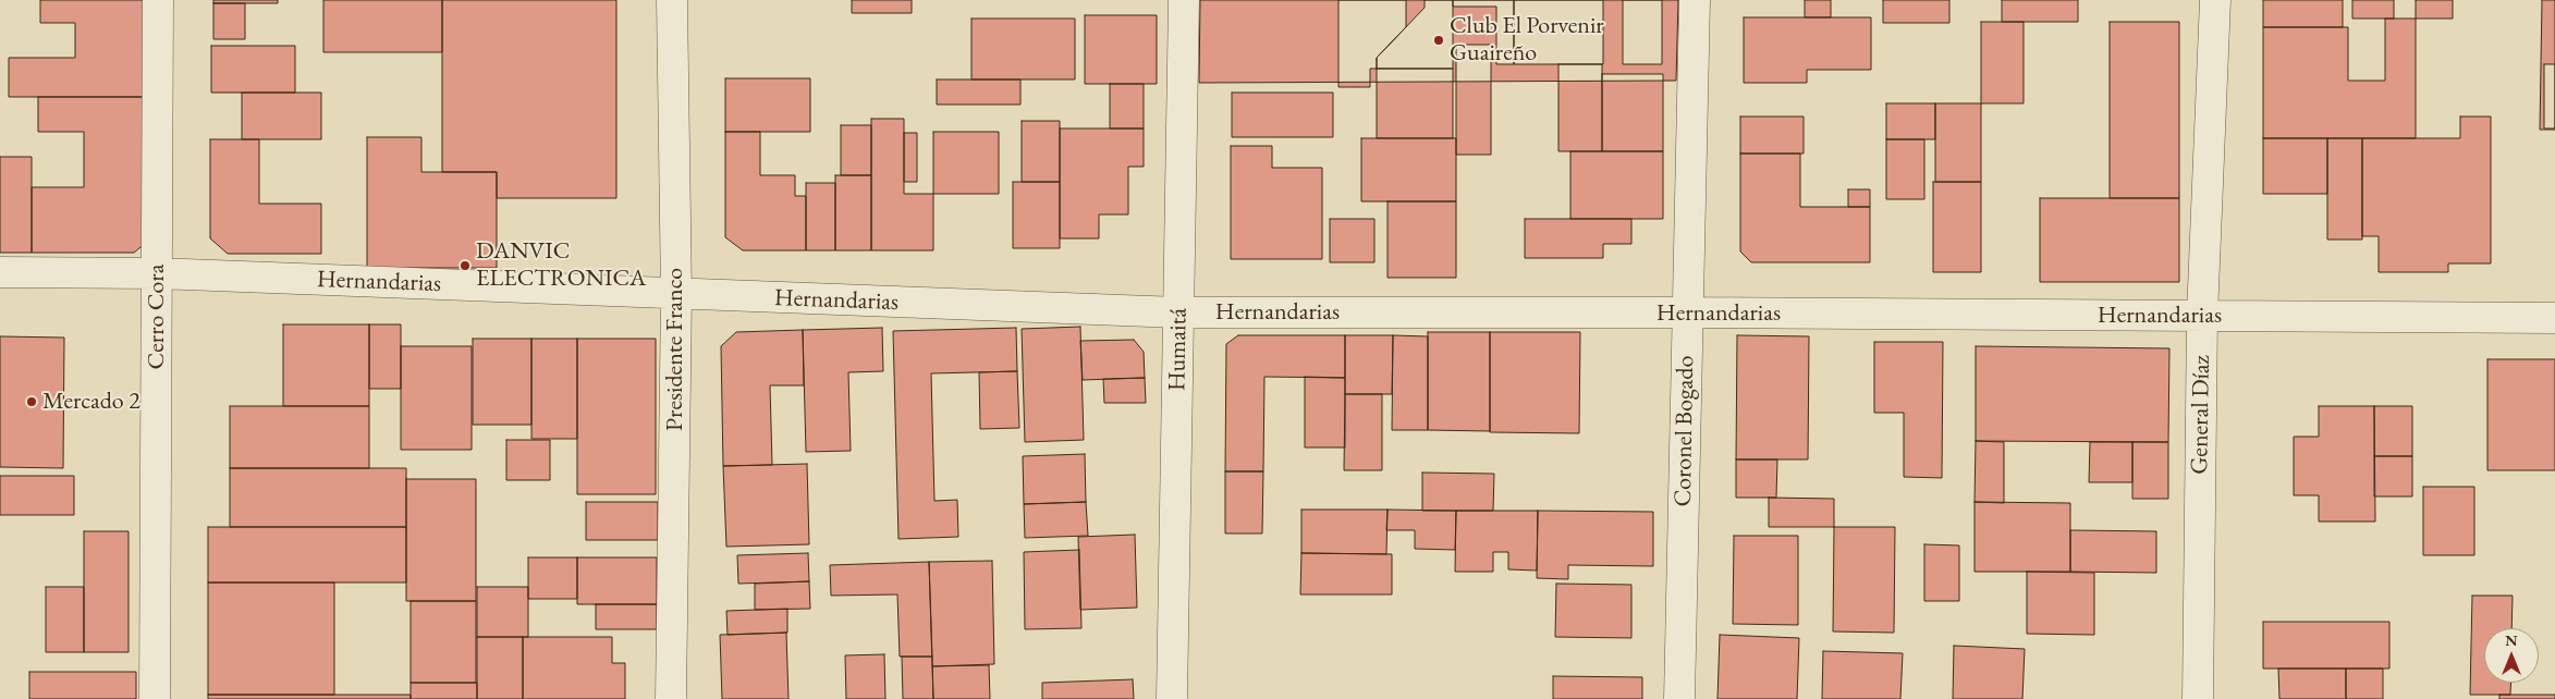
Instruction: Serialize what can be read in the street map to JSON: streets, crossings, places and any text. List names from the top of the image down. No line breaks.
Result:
{"streets":{"street":["Hernandarias","Cerro Cora","Presidente Franco","Humaitá","General Díaz","Coronel Bogado"]},"crossings":[["Hernandarias","Cerro Cora"],["Hernandarias","Presidente Franco"],["Hernandarias","Humaitá"],["Hernandarias","General Díaz"],["Hernandarias","Coronel Bogado"]],"places":["Club El Porvenir Guaireño","DANVIC ELECTRONICA","Mercado 2"],"north":"top"}
